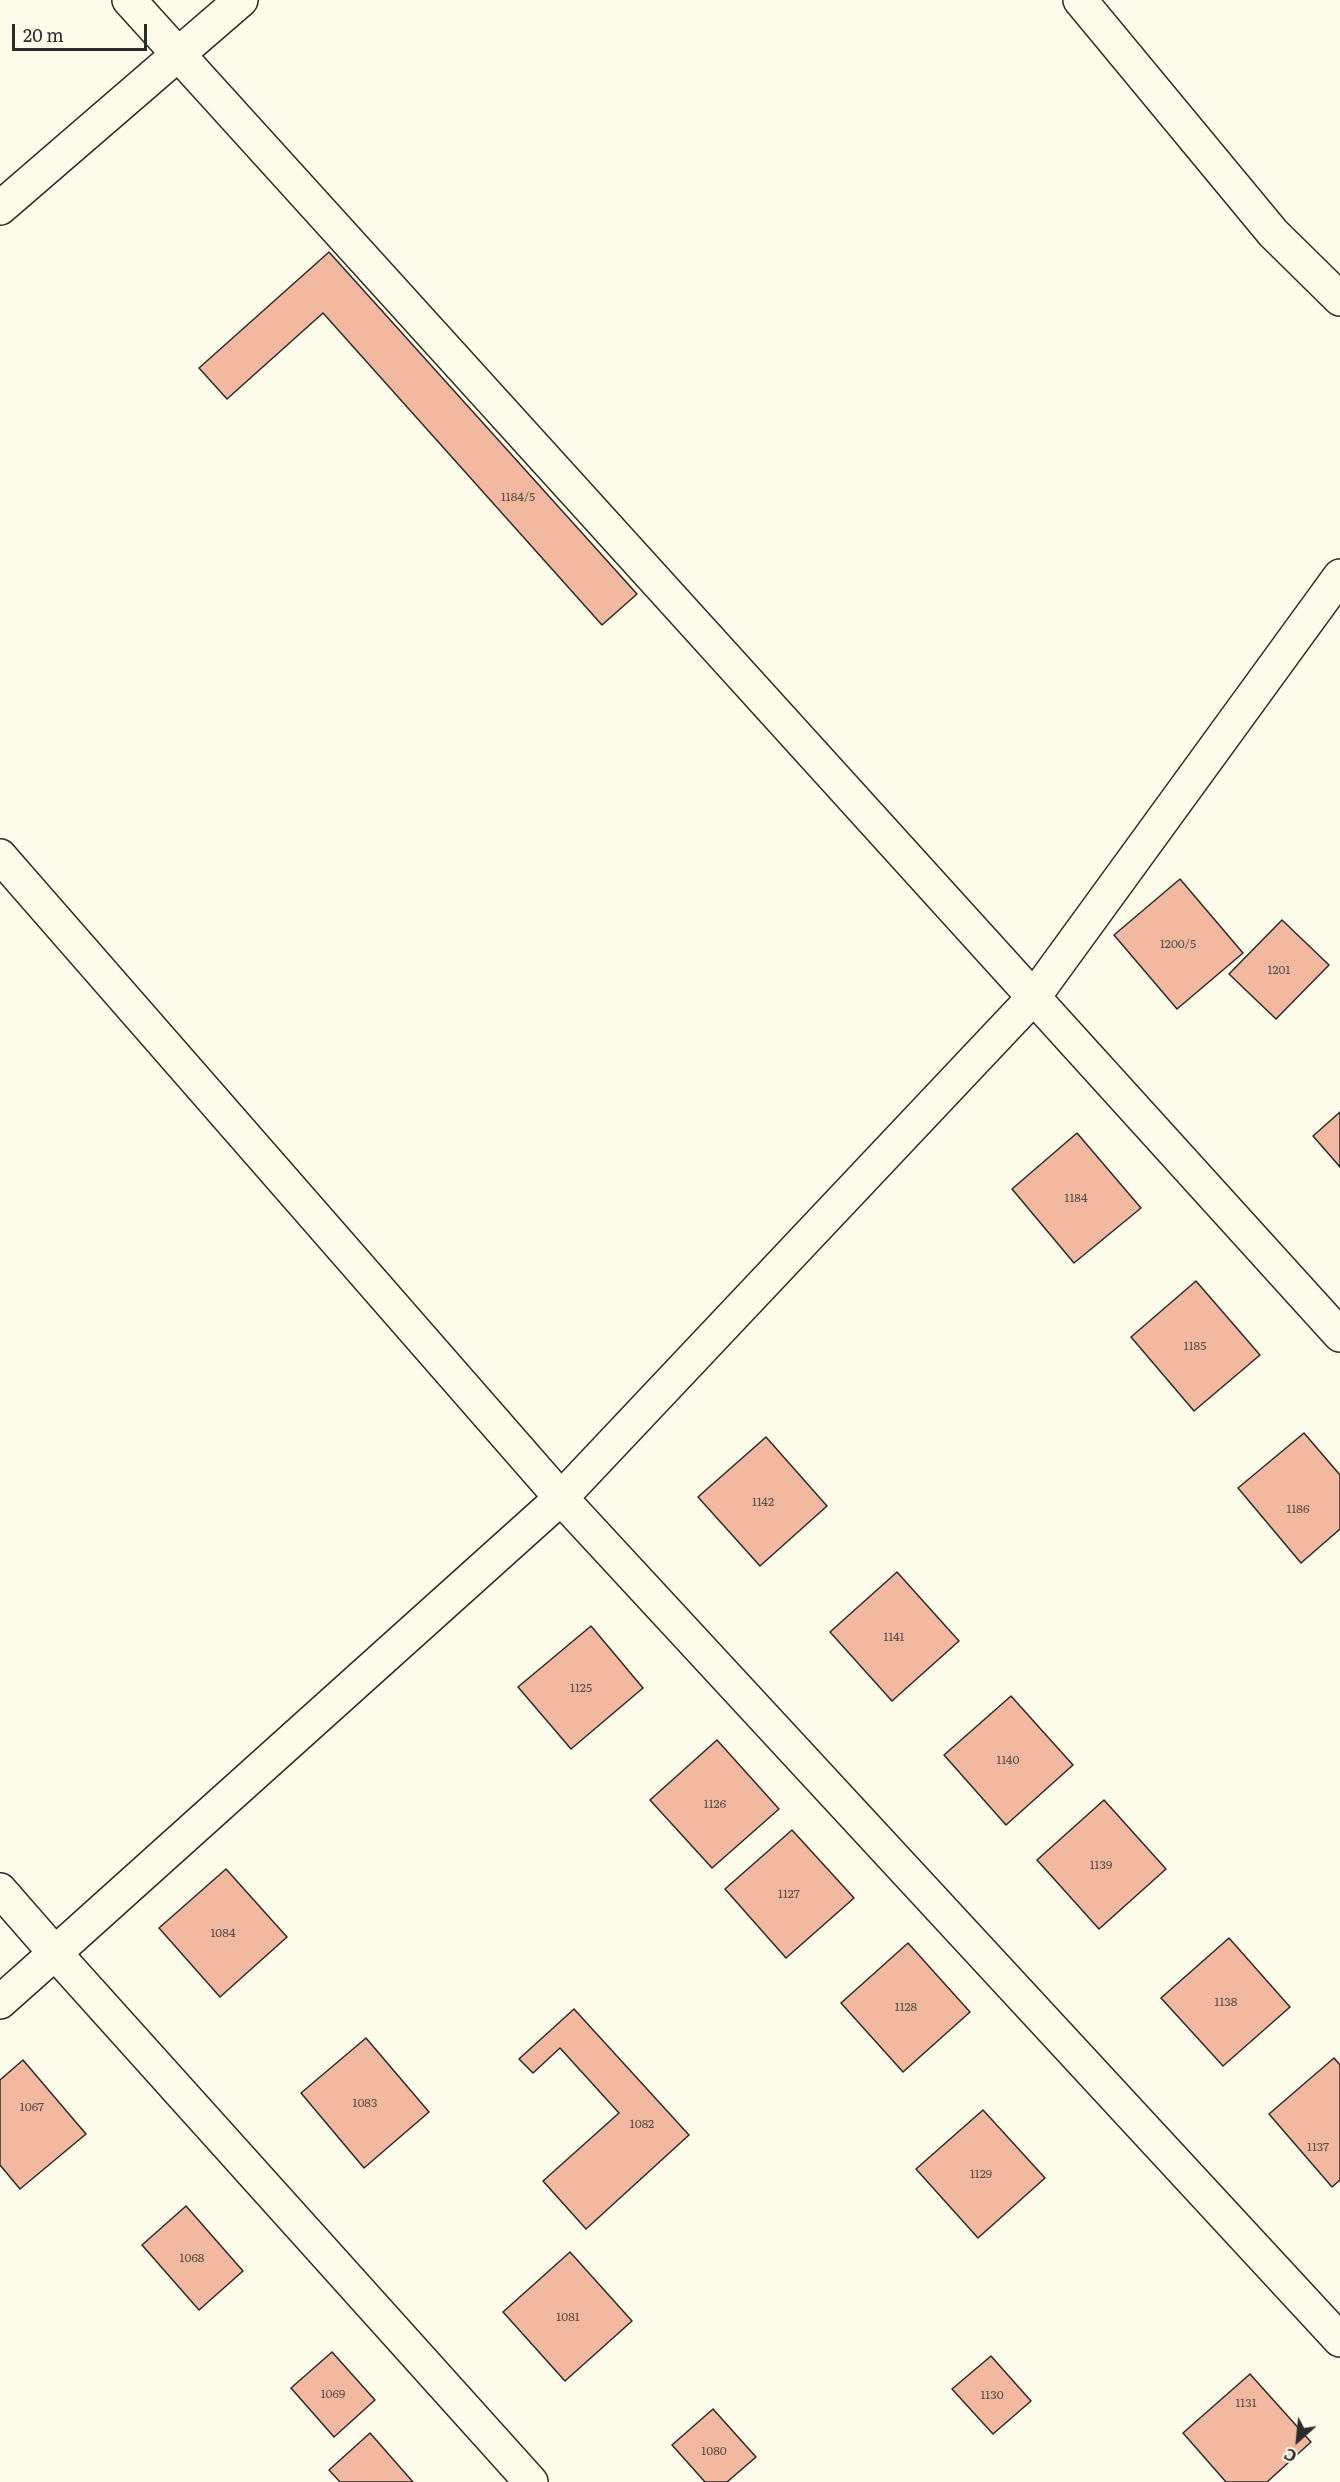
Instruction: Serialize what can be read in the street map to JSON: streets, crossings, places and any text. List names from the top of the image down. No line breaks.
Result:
{"house_numbers":["1184/5","1200/5","1201","1184","1185","1142","1186","1141","1125","1140","1126","1139","1127","1084","1138","1128","1083","1067","1082","1137","1129","1068","1081","1069","1130","1131","1080"],"scale_bar":"20 m","north":"bottom left"}
